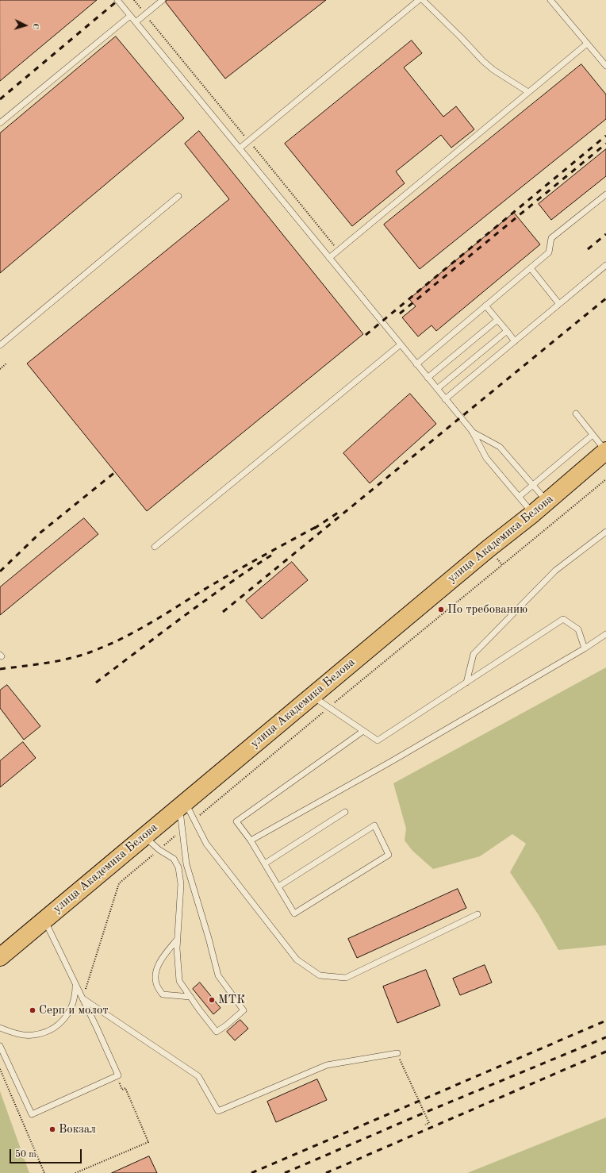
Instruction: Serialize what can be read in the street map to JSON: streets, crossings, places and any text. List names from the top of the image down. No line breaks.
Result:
{"streets":{"main road":["улица Академика Белова"]},"places":["По требованию","МТК","Серп и молот","Вокзал"],"scale_bar":"50 m","north":"right"}
